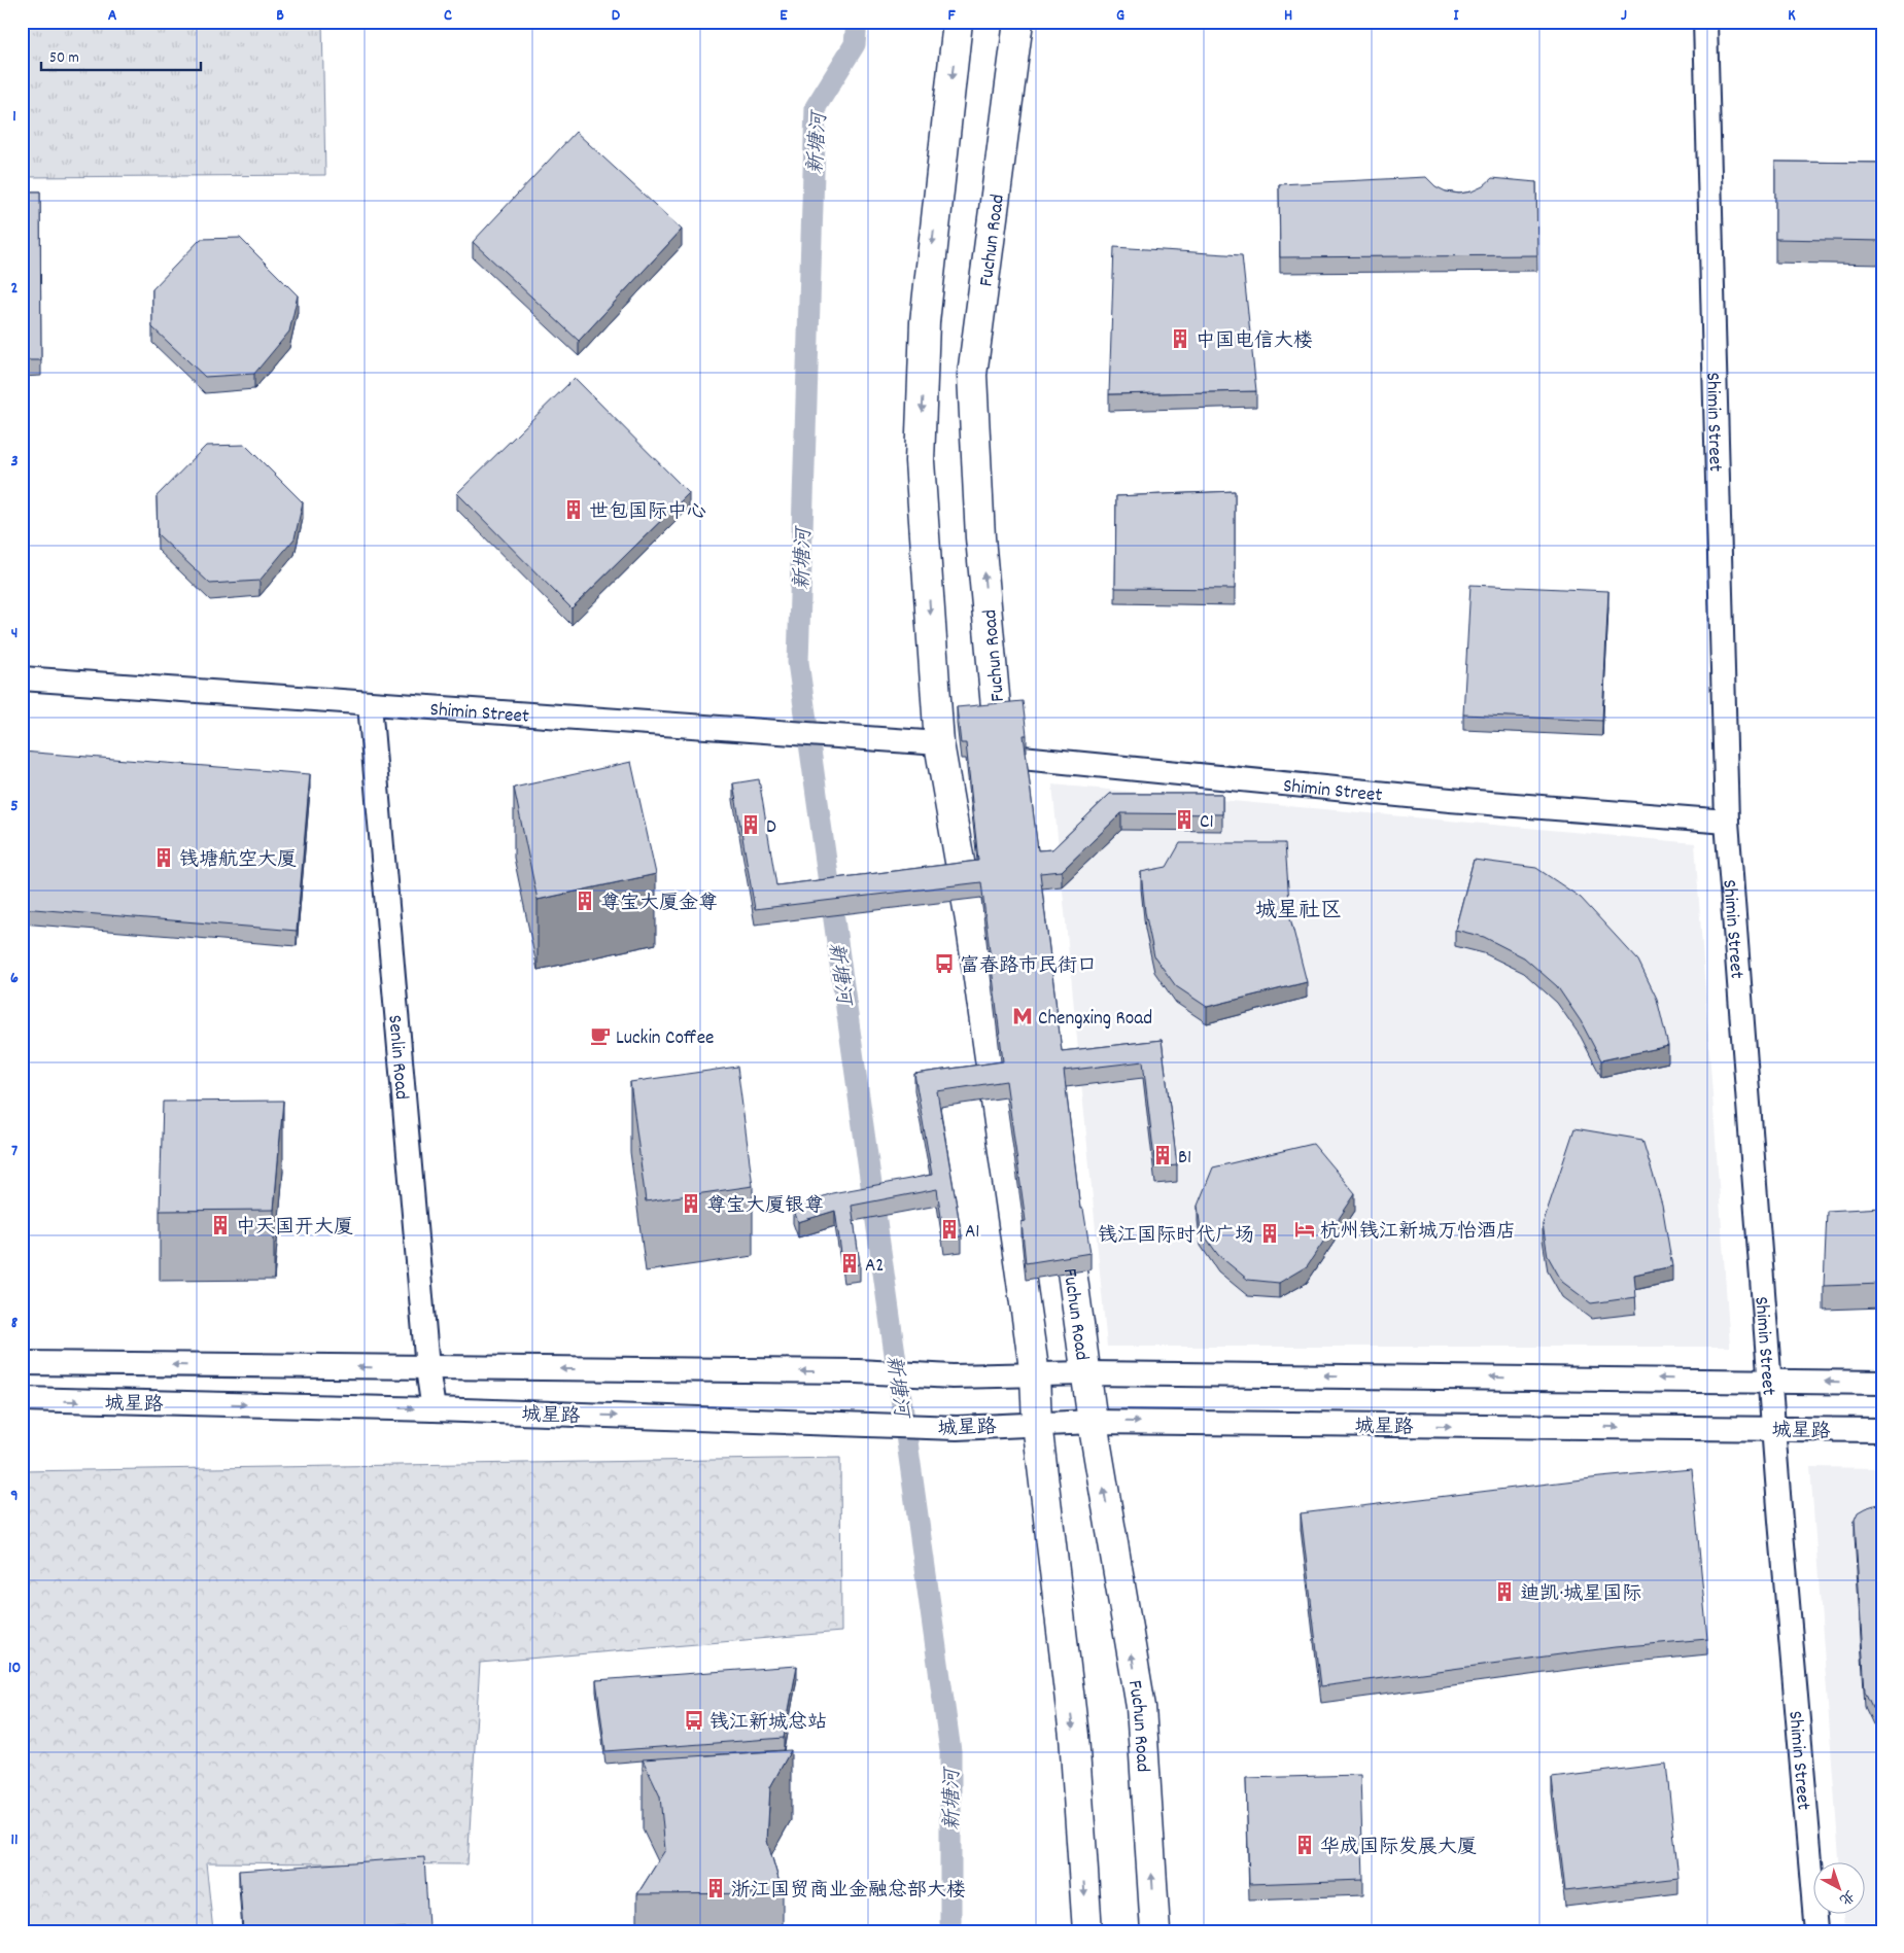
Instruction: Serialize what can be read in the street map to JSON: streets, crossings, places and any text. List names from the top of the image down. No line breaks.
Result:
{"streets":{"main road":["Fuchun Road"],"street":["Shimin Street","Senlin Road","城星路"]},"crossings":[["Fuchun Road","Shimin Street"],["Fuchun Road","城星路"],["Shimin Street","Senlin Road"],["Shimin Street","城星路"],["Senlin Road","城星路"]],"districts":["城星社区"],"water":["新塘河"],"places":{"building":["中国电信大楼","世包国际中心","C1","D","钱塘航空大厦","尊宝大厦金尊","B1","尊宝大厦银尊","中天国开大厦","A1","钱江国际时代广场","A2","迪凯·城星国际","华成国际发展大厦","浙江国贸商业金融总部大楼"],"bus stop":["富春路市民街口","钱江新城总站"],"metro station":["Chengxing Road"],"cafe":["Luckin Coffee"],"hotel":["杭州钱江新城万怡酒店"]},"scale_bar":"50 m","north":"bottom right","grid":{"columns":["A","B","C","D","E","F","G","H","I","J","K"],"rows":["1","2","3","4","5","6","7","8","9","10","11"]}}
